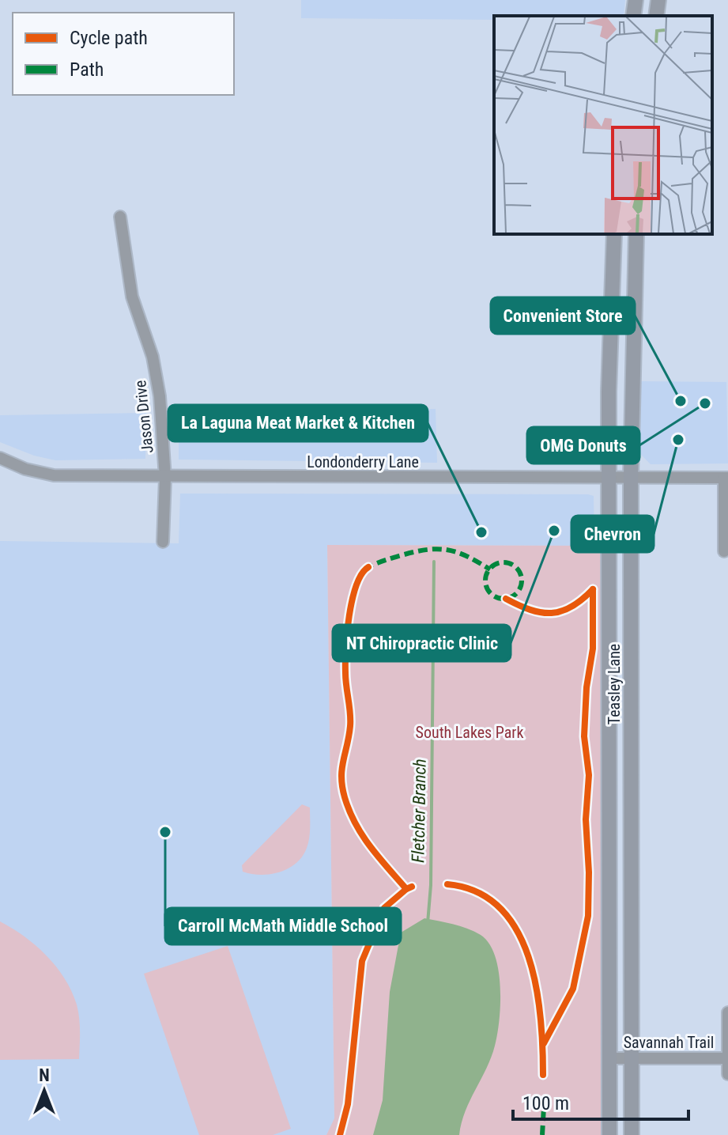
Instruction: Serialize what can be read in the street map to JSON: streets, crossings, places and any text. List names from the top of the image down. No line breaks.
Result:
{"streets":{"main road":["Teasley Lane"],"street":["Jason Drive","Londonderry Lane","Savannah Trail"]},"crossings":[["Jason Drive","Londonderry Lane"],["Londonderry Lane","Teasley Lane"],["Teasley Lane","Savannah Trail"]],"water":["Fletcher Branch"],"parks":["South Lakes Park"],"places":["Convenient Store","OMG Donuts","Chevron","NT Chiropractic Clinic","La Laguna Meat Market & Kitchen","Carroll McMath Middle School"],"legend":["Cycle path","Path"],"scale_bar":"100 m","north":"top"}
